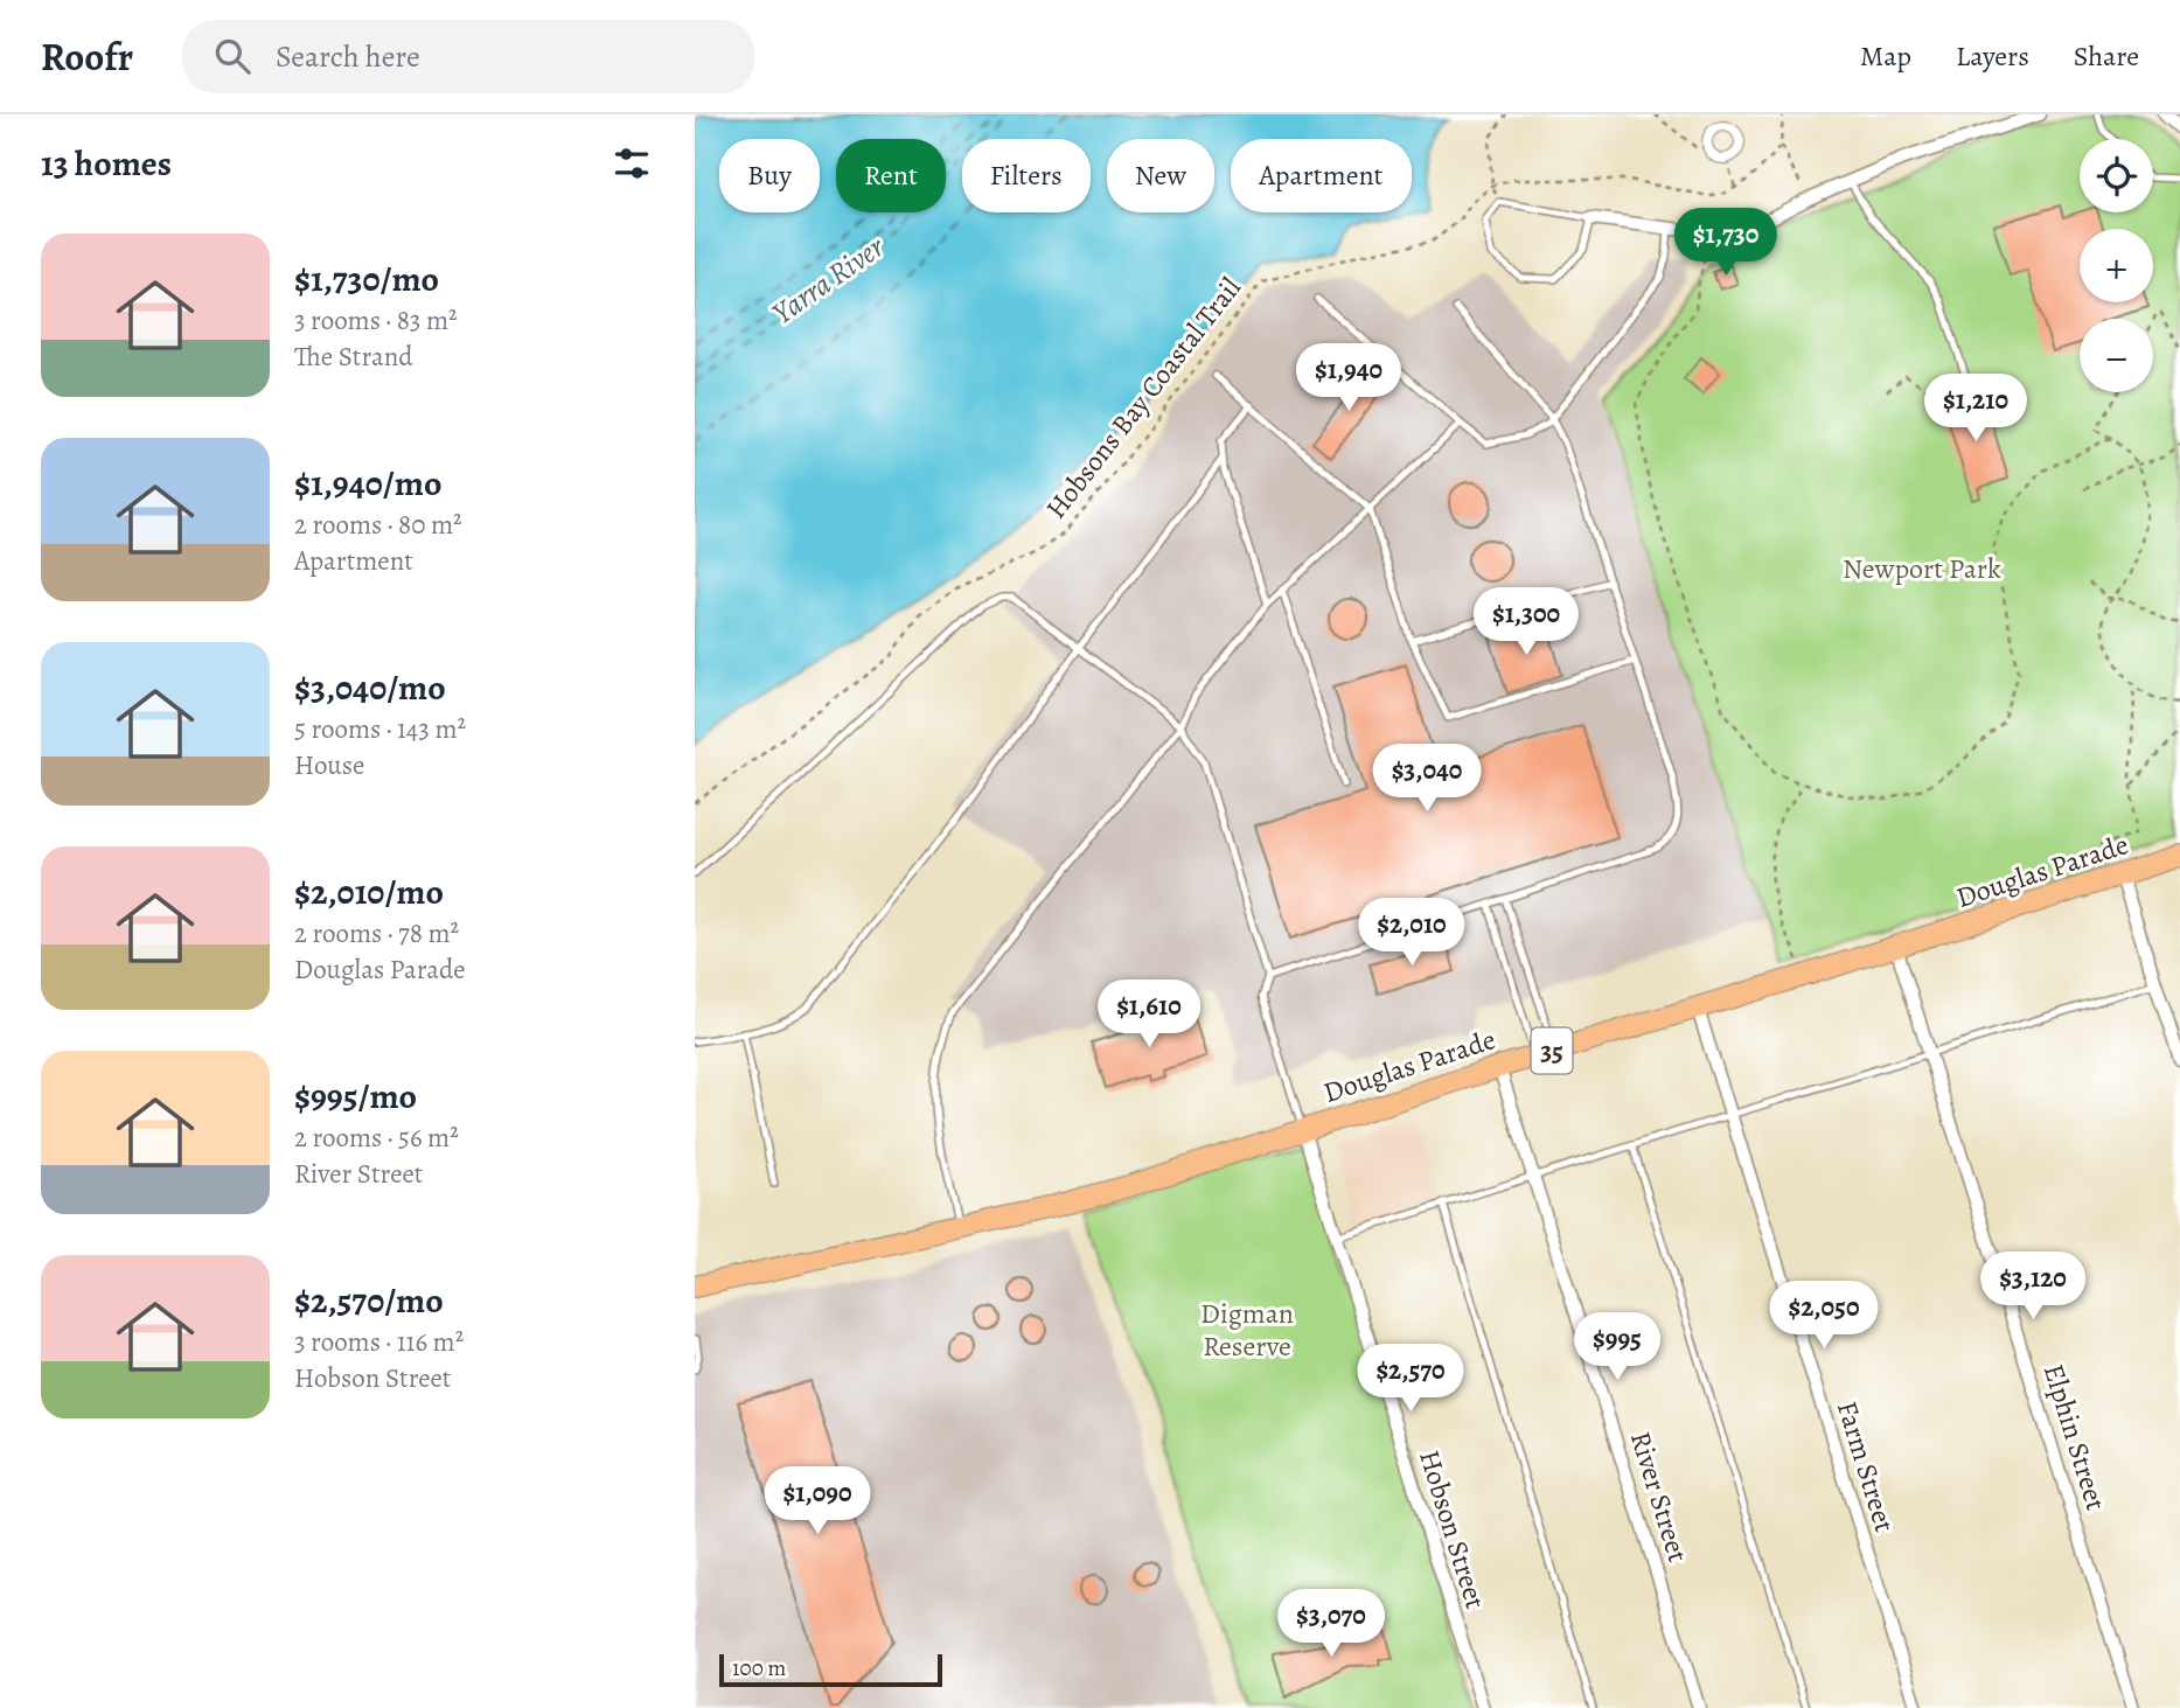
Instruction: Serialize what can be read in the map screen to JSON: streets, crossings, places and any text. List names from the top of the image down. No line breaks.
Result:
{"streets":{"main road":["Douglas Parade","35"],"street":["Elphin Street","Farm Street","River Street","Hobson Street"],"path":["Hobsons Bay Coastal Trail"]},"crossings":[["Douglas Parade","Elphin Street"],["Douglas Parade","Farm Street"],["Douglas Parade","River Street"],["Douglas Parade","Hobson Street"]],"water":["Yarra River"],"parks":["Newport Park","Digman Reserve"],"scale_bar":"100 m","page":{"header":"Roofr","search":"Search here","nav":["Map","Layers","Share"],"heading":"13 homes","map_buttons":["+","−"],"chip":["Buy","Rent","Filters","New","Apartment"],"price":["$1,730","$1,940","$1,210","$1,300","$3,040","$2,010","$1,610","$3,120","$2,050","$995","$2,570","$1,090","$3,070"],"list":[{"name":"$1,730/mo","note":"3 rooms · 83 m² · The Strand"},{"name":"$1,940/mo","note":"2 rooms · 80 m² · Apartment"},{"name":"$3,040/mo","note":"5 rooms · 143 m² · House"},{"name":"$2,010/mo","note":"2 rooms · 78 m² · Douglas Parade"},{"name":"$995/mo","note":"2 rooms · 56 m² · River Street"},{"name":"$2,570/mo","note":"3 rooms · 116 m² · Hobson Street"}],"scale":"100 m"}}
